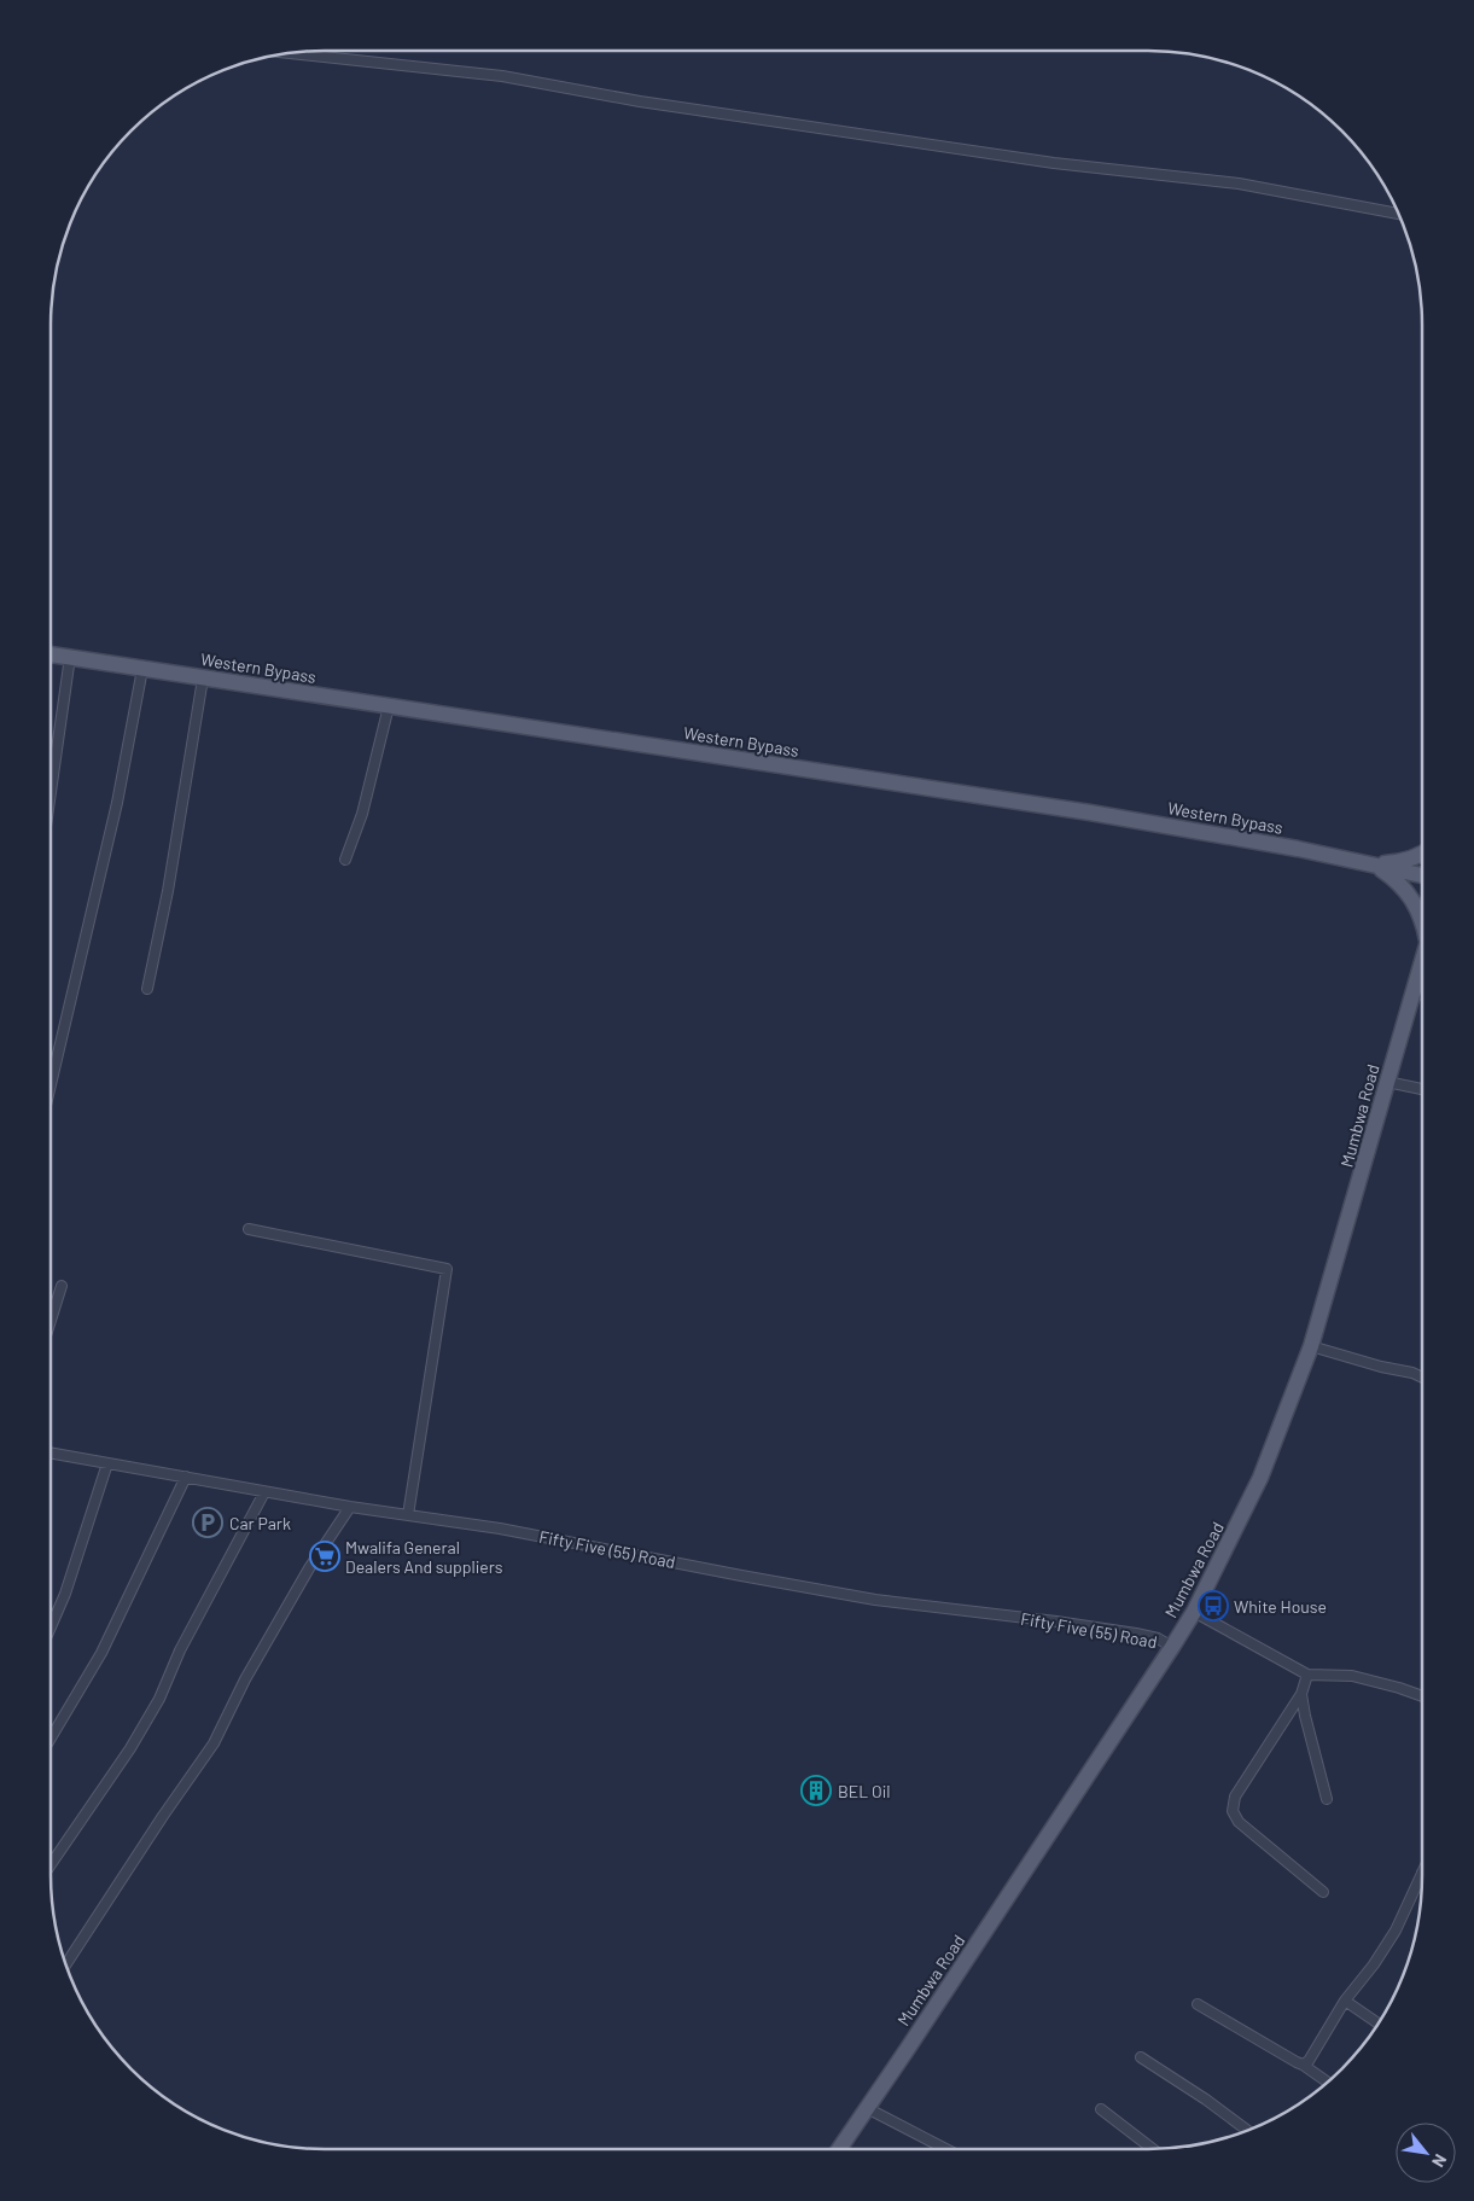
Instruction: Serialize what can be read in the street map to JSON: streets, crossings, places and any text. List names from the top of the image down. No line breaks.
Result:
{"streets":{"main road":["Western Bypass","Mumbwa Road"],"street":["Fifty Five (55) Road"]},"crossings":[["Mumbwa Road","Fifty Five (55) Road"]],"places":{"parking":["Car Park"],"supermarket":["Mwalifa General Dealers And suppliers"],"bus stop":["White House"],"building":["BEL Oil"]},"north":"bottom right"}
